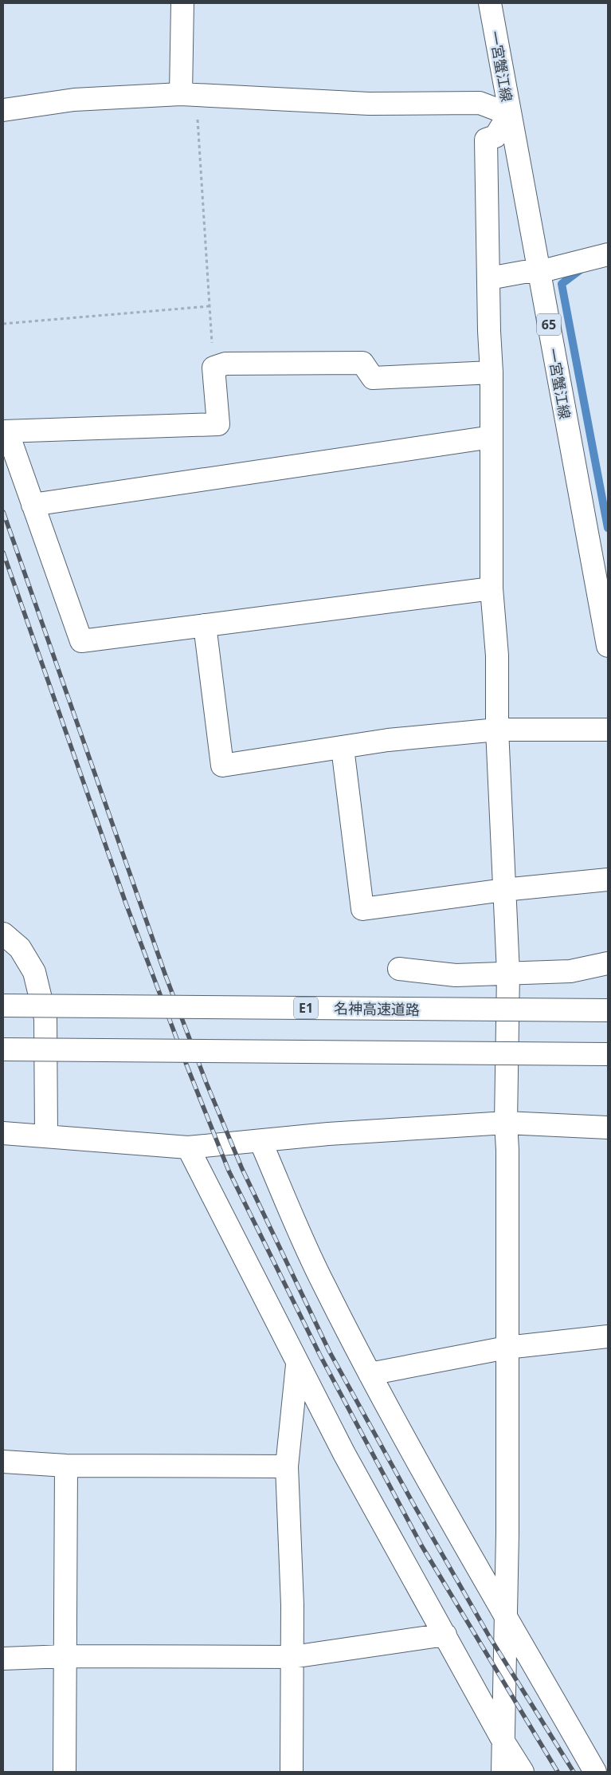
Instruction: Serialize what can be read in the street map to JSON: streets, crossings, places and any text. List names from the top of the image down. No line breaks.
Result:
{"streets":{"main road":["一宮蟹江線","65","E1","名神高速道路"]}}
